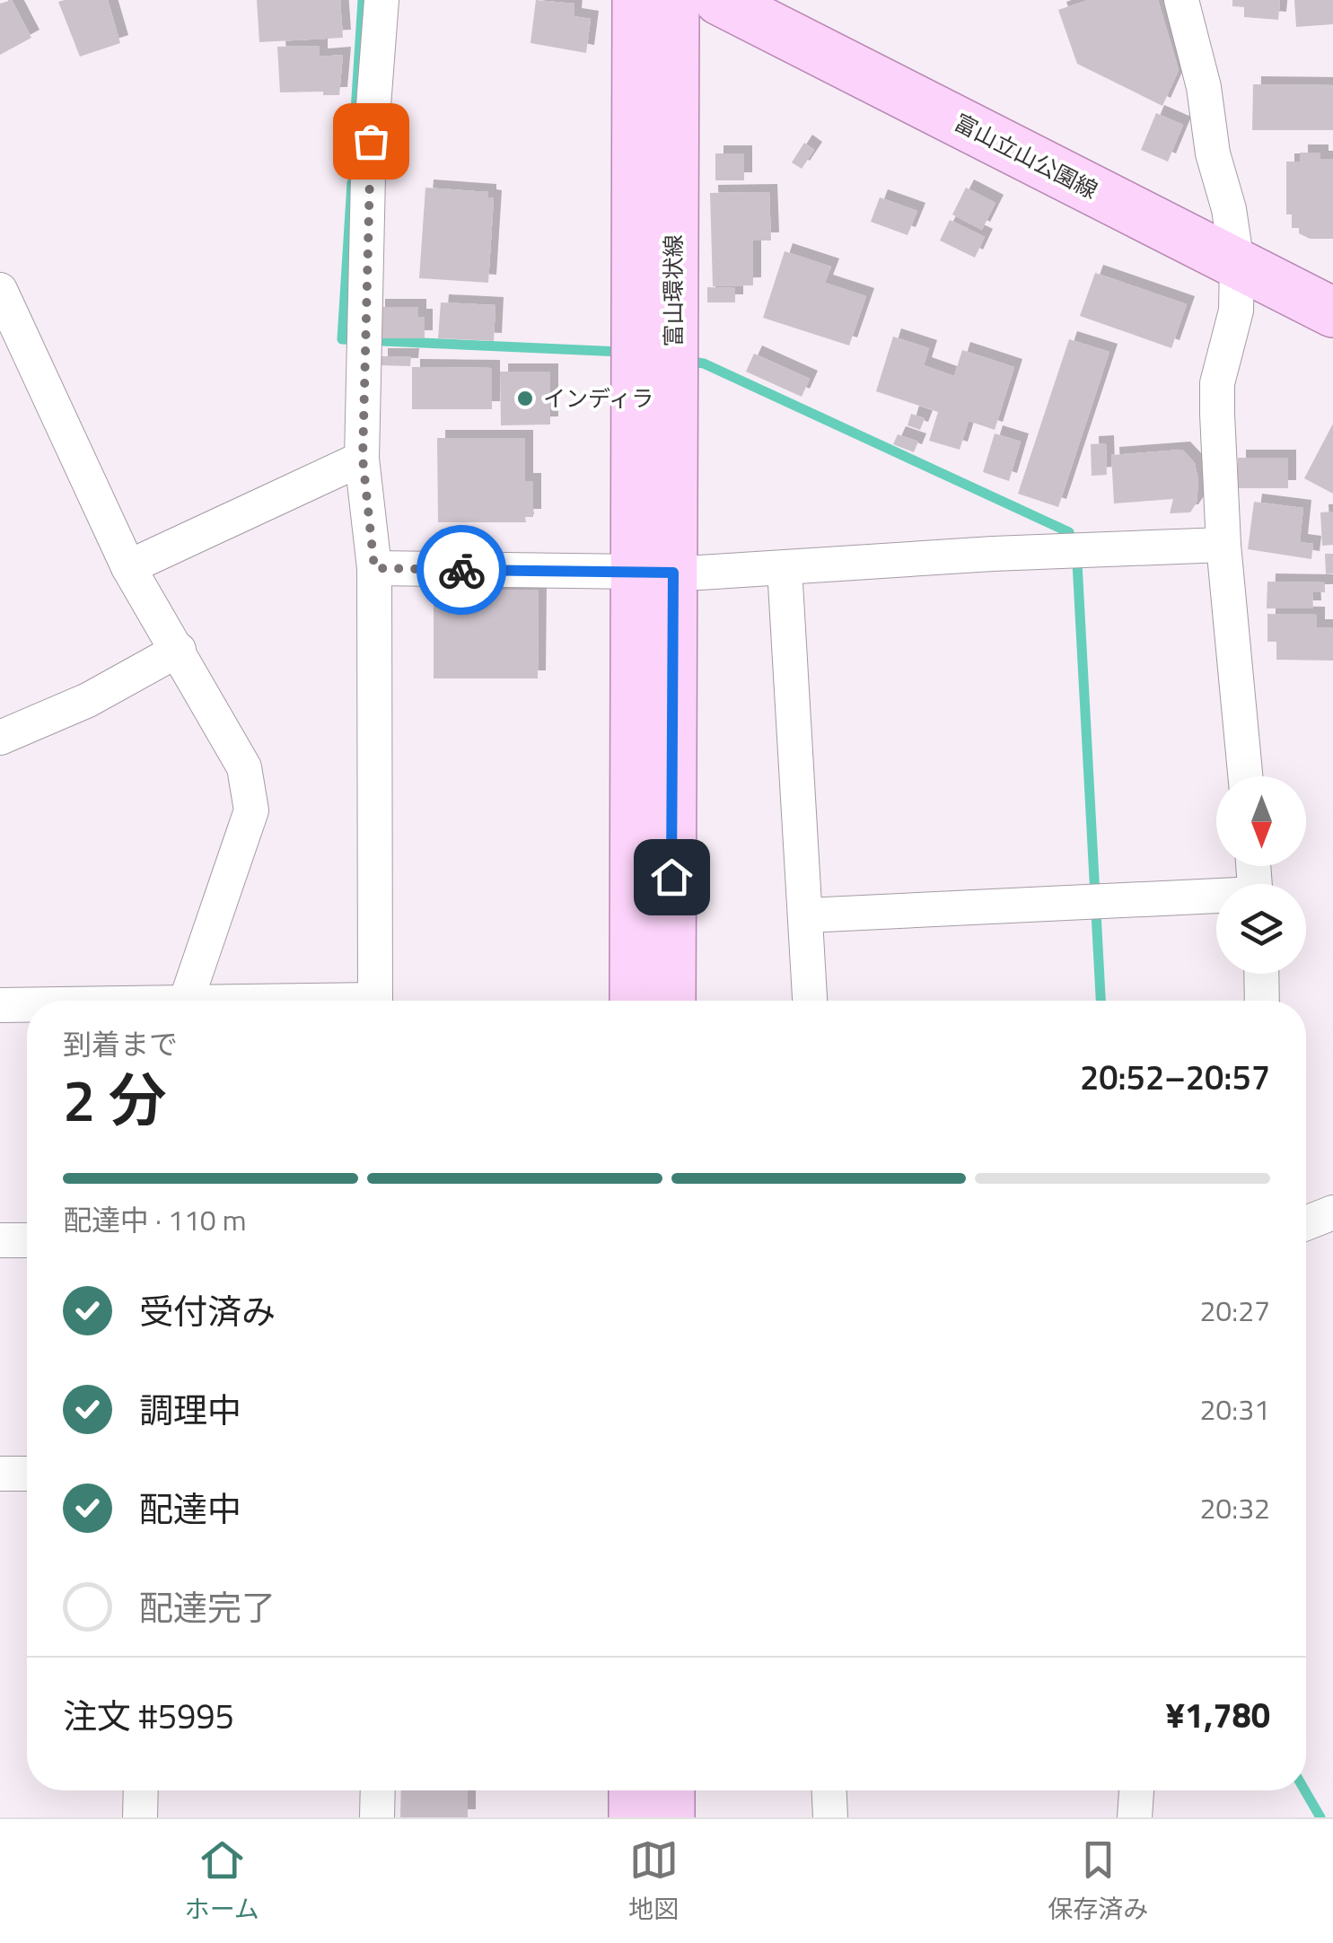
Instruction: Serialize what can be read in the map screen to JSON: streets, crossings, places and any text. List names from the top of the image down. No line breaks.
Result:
{"streets":{"main road":["富山立山公園線","富山環状線"]},"places":["インディラ"],"north":"bottom","page":{"heading":["2 分","到着まで","20:52–20:57"],"panel":["注文 #5995","¥1,780"],"bar":"配達中 · 110 m","list":[["受付済み","20:27"],["調理中","20:31"],["配達中","20:32"],"配達完了"],"tabs":["ホーム","地図","保存済み"]}}
